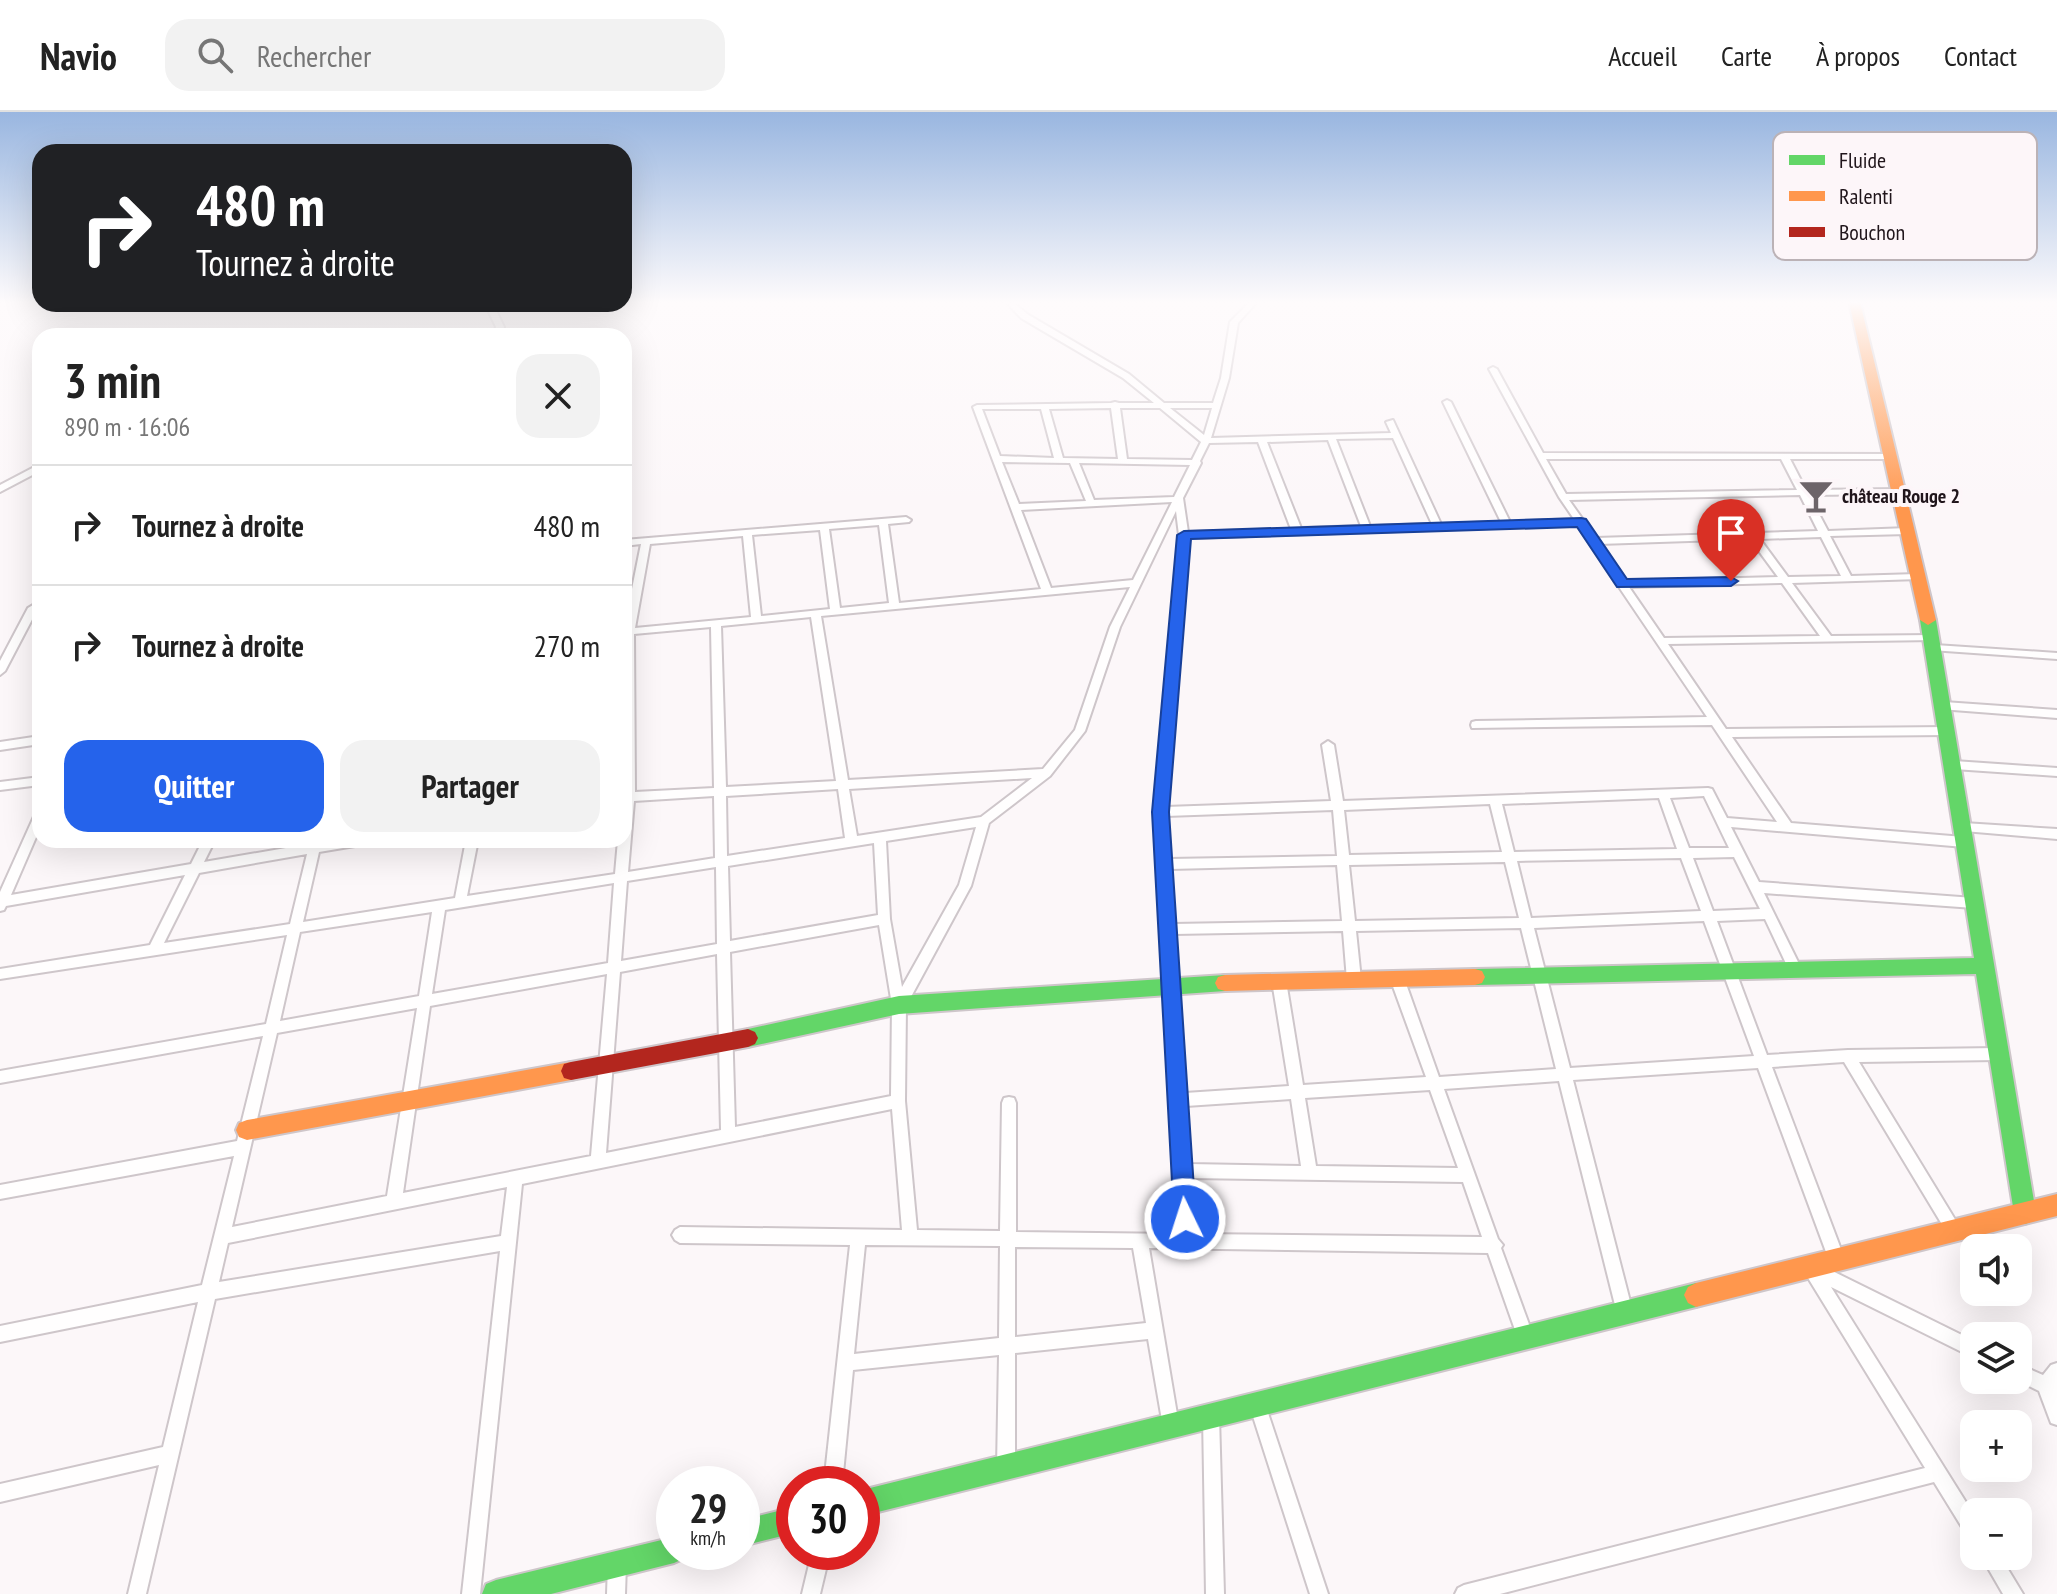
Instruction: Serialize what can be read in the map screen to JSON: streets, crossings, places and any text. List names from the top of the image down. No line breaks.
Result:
{"places":{"bar":["château Rouge 2"]},"legend":["Fluide","Ralenti","Bouchon"],"page":{"header":"Navio","search":"Rechercher","nav":["Accueil","Carte","À propos","Contact"],"turn":["480 m","Tournez à droite"],"heading":["3 min","890 m · 16:06"],"list":[{"name":"Tournez à droite","value":"480 m"},{"name":"Tournez à droite","value":"270 m"}],"buttons":["Quitter","Partager"],"map_buttons":["+","−"],"speed":"29 km/h","limit":"30"}}
